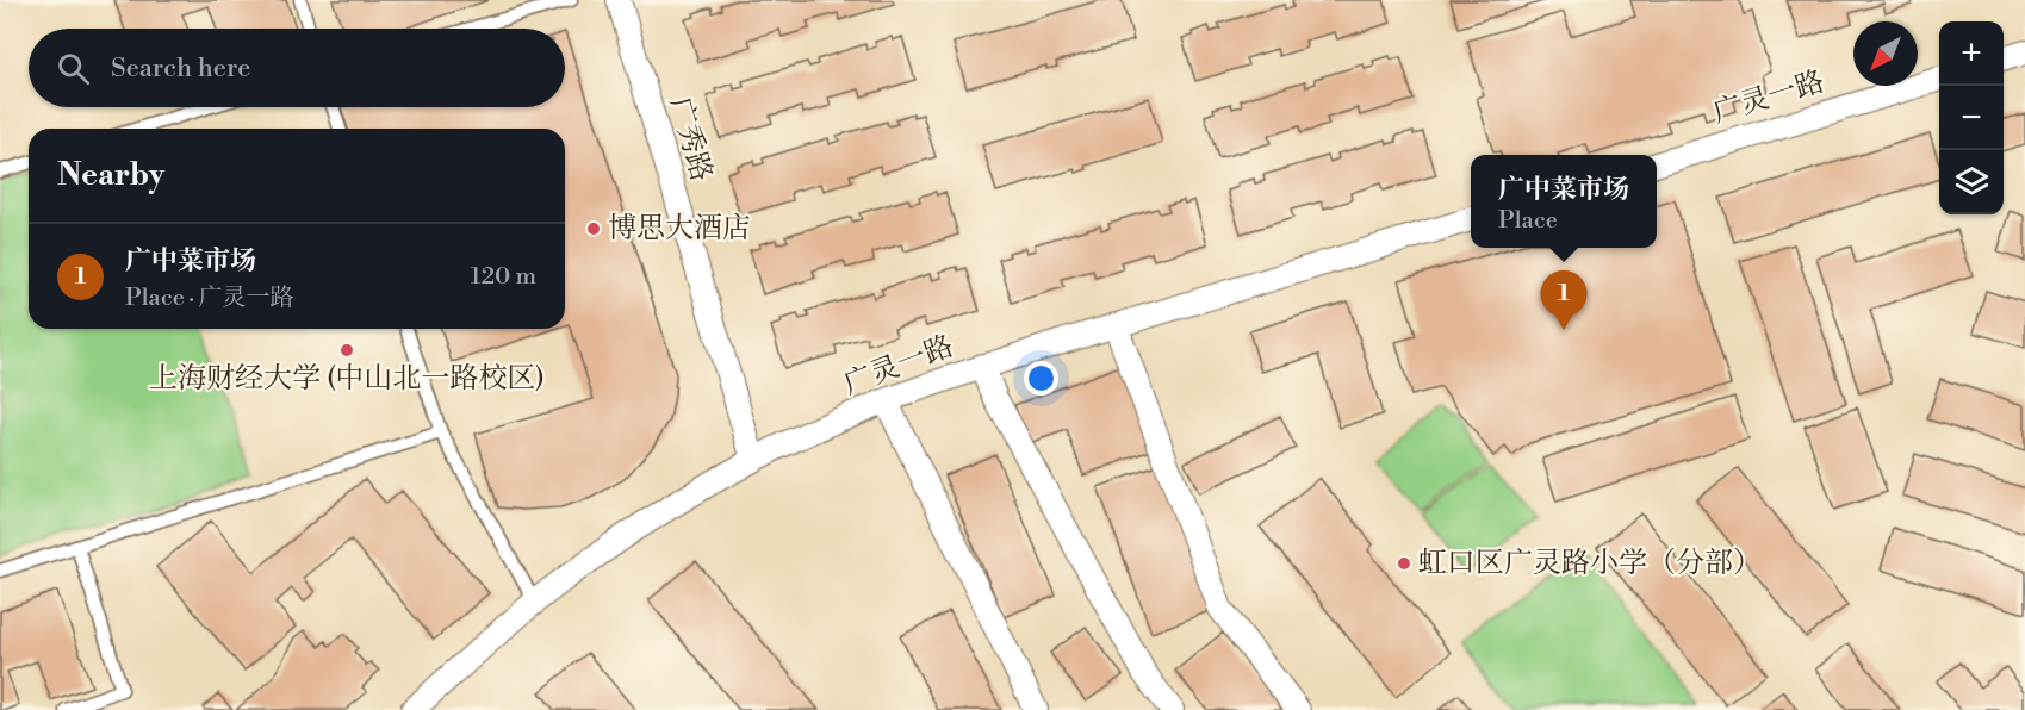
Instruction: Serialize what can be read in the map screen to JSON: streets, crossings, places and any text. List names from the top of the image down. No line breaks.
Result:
{"streets":{"street":["广灵一路","广秀路"]},"crossings":[["广灵一路","广秀路"]],"places":["博思大酒店","上海财经大学 (中山北一路校区)","虹口区广灵路小学（分部）"],"north":"bottom left","page":{"map_buttons":["+","−"],"search":"Search here","heading":"Nearby","popup":["广中菜市场","Place"],"list":[{"mark":"1","name":"广中菜市场","note":"Place · 广灵一路","value":"120 m"}],"pins":"1"}}
